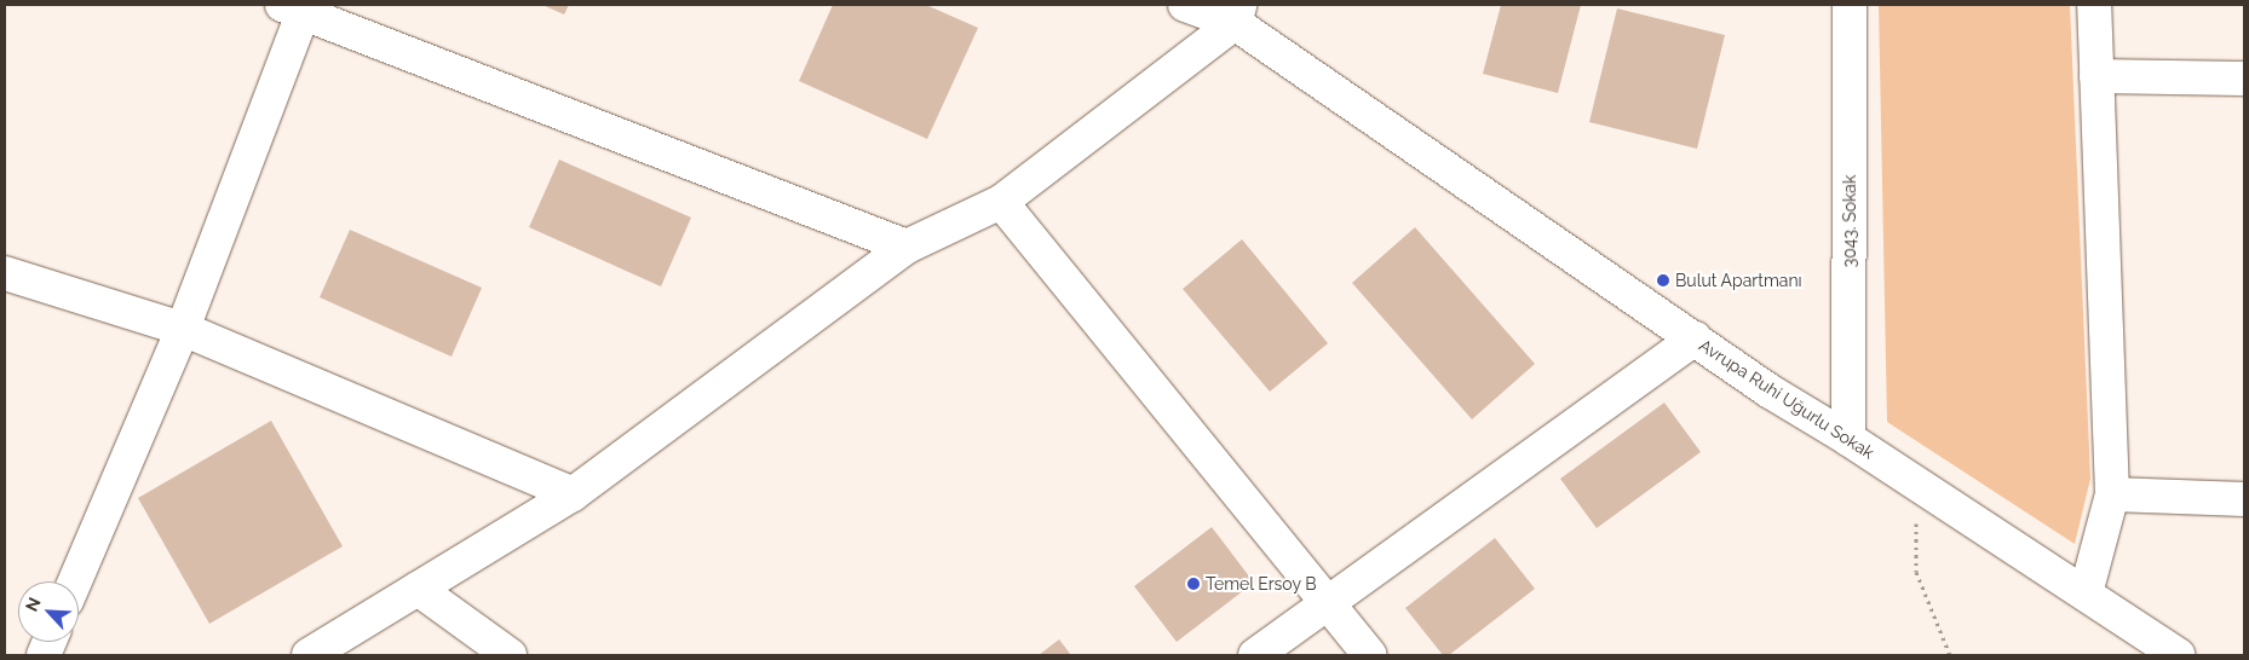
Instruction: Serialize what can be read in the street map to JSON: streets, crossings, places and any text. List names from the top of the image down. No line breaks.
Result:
{"streets":{"street":["3043. Sokak","Avrupa Ruhi Uğurlu Sokak"]},"crossings":[["3043. Sokak","Avrupa Ruhi Uğurlu Sokak"]],"places":["Bulut Apartmanı","Temel Ersoy B"],"north":"top left"}
